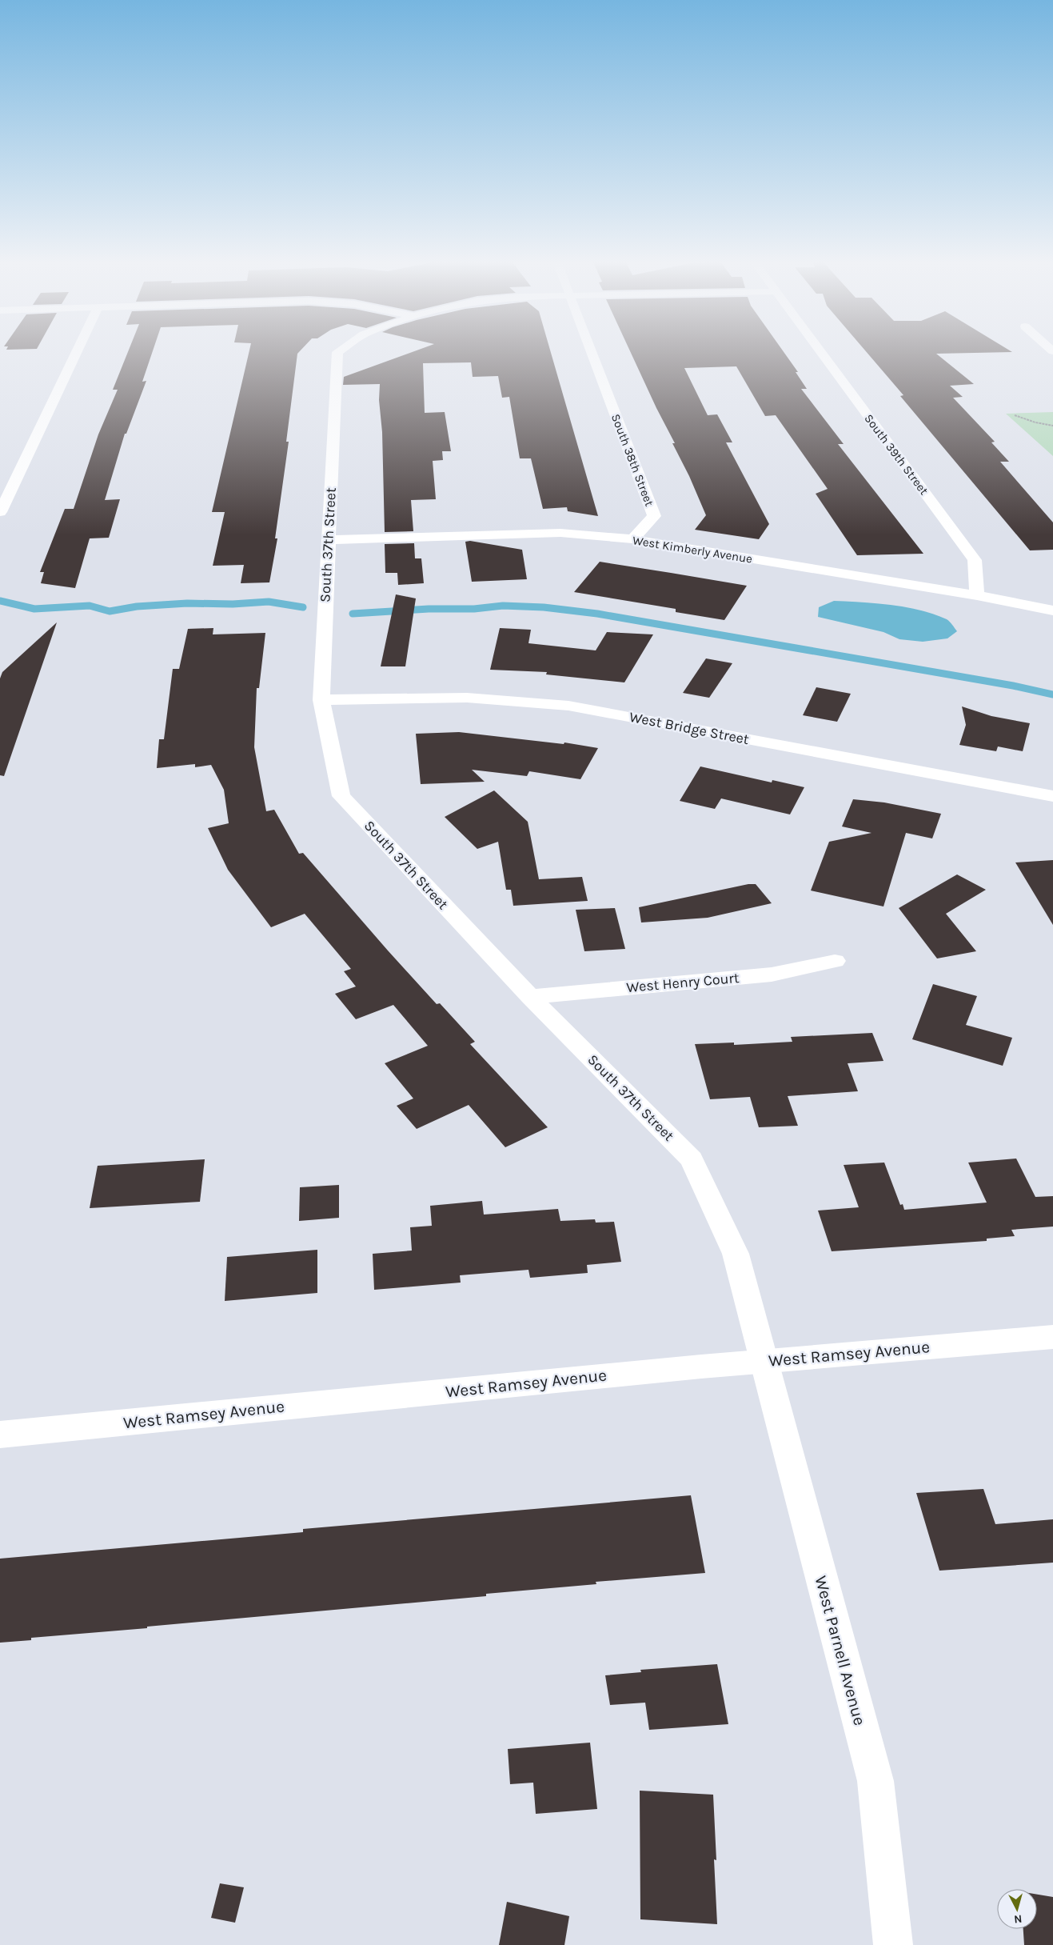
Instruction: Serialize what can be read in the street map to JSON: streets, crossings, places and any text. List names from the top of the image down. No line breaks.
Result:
{"streets":{"street":["South 39th Street","South 38th Street","South 37th Street","West Kimberly Avenue","West Bridge Street","West Henry Court","West Ramsey Avenue","West Parnell Avenue"]},"crossings":[["South 39th Street","West Kimberly Avenue"],["South 38th Street","West Kimberly Avenue"],["South 37th Street","West Kimberly Avenue"],["South 37th Street","West Bridge Street"],["South 37th Street","West Henry Court"],["South 37th Street","West Ramsey Avenue"],["South 37th Street","West Parnell Avenue"],["West Ramsey Avenue","West Parnell Avenue"]],"north":"bottom"}
